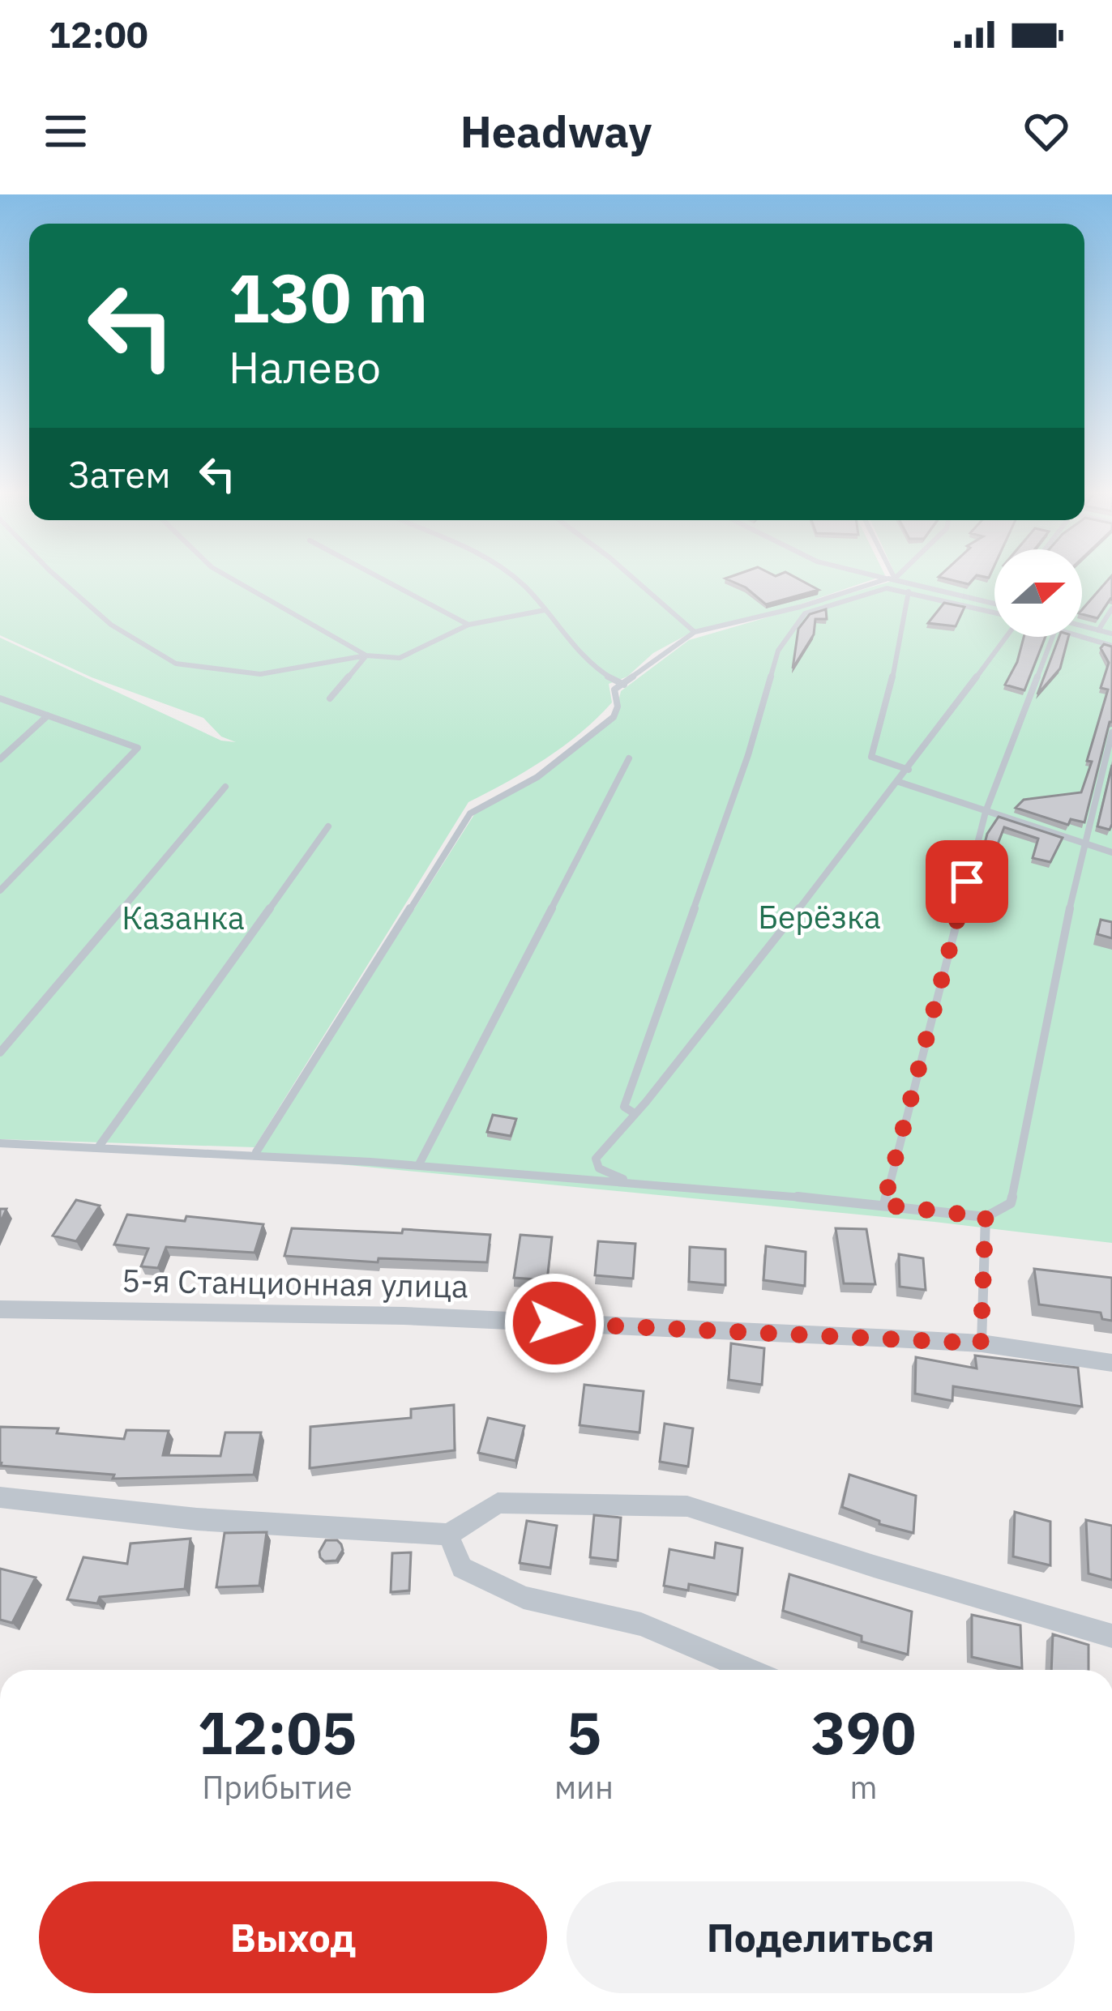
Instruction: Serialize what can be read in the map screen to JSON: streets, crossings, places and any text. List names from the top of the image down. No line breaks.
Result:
{"streets":{"street":["5-я Станционная улица"]},"parks":["Берёзка","Казанка"],"north":"right","page":{"status":"12:00","header":"Headway","turn":["130 m","Налево"],"then":"Затем","eta":["12:05","Прибытие","5","мин","390","m"],"buttons":["Выход","Поделиться"]}}
